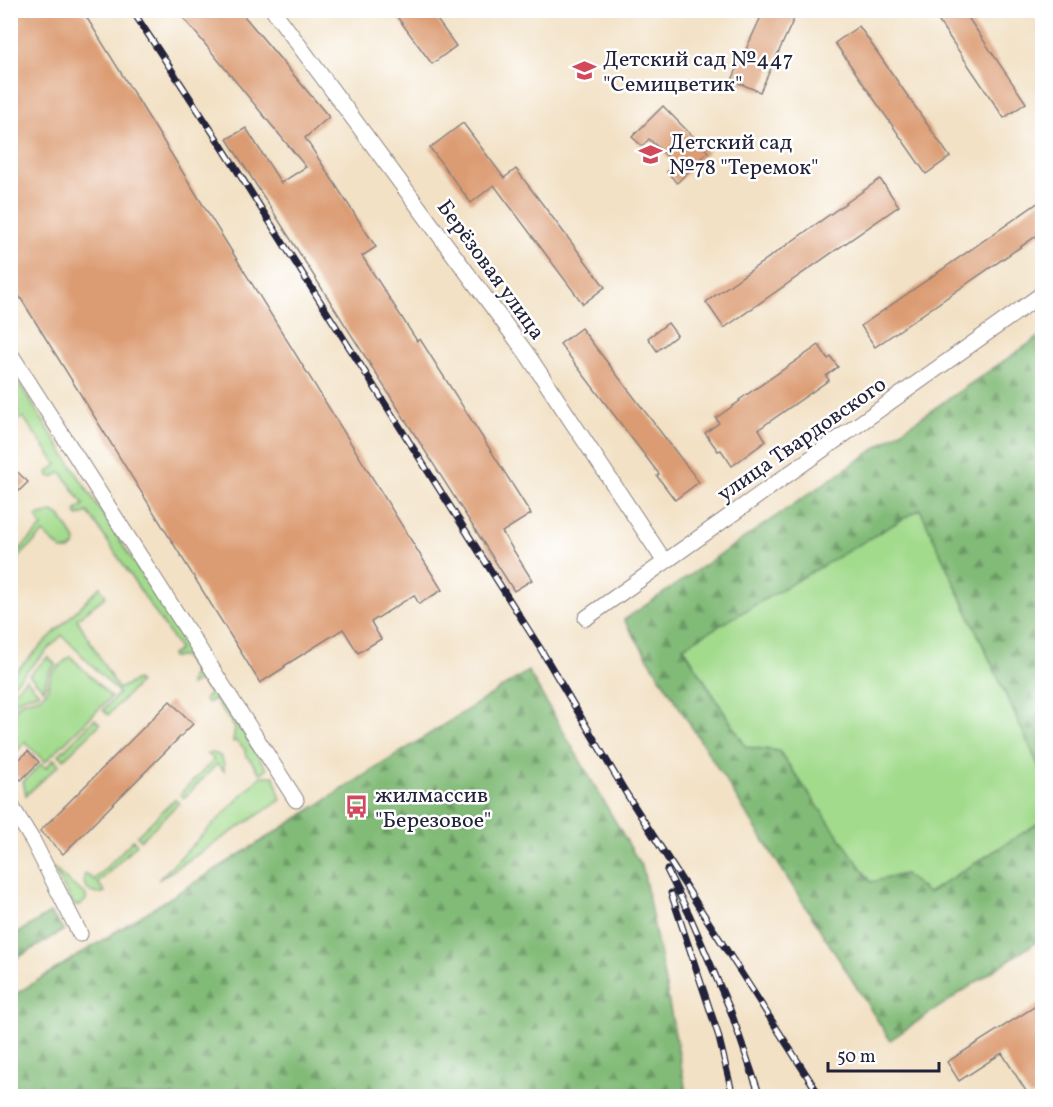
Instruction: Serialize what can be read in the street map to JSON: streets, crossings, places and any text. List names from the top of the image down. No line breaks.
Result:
{"streets":{"street":["Берёзовая улица","улица Твардовского"]},"crossings":[["Берёзовая улица","улица Твардовского"]],"places":{"school or university":["Детский сад №447 \"Семицветик\"","Детский сад №78 \"Теремок\""],"bus stop":["жилмассив \"Березовое\""]},"scale_bar":"50 m"}
